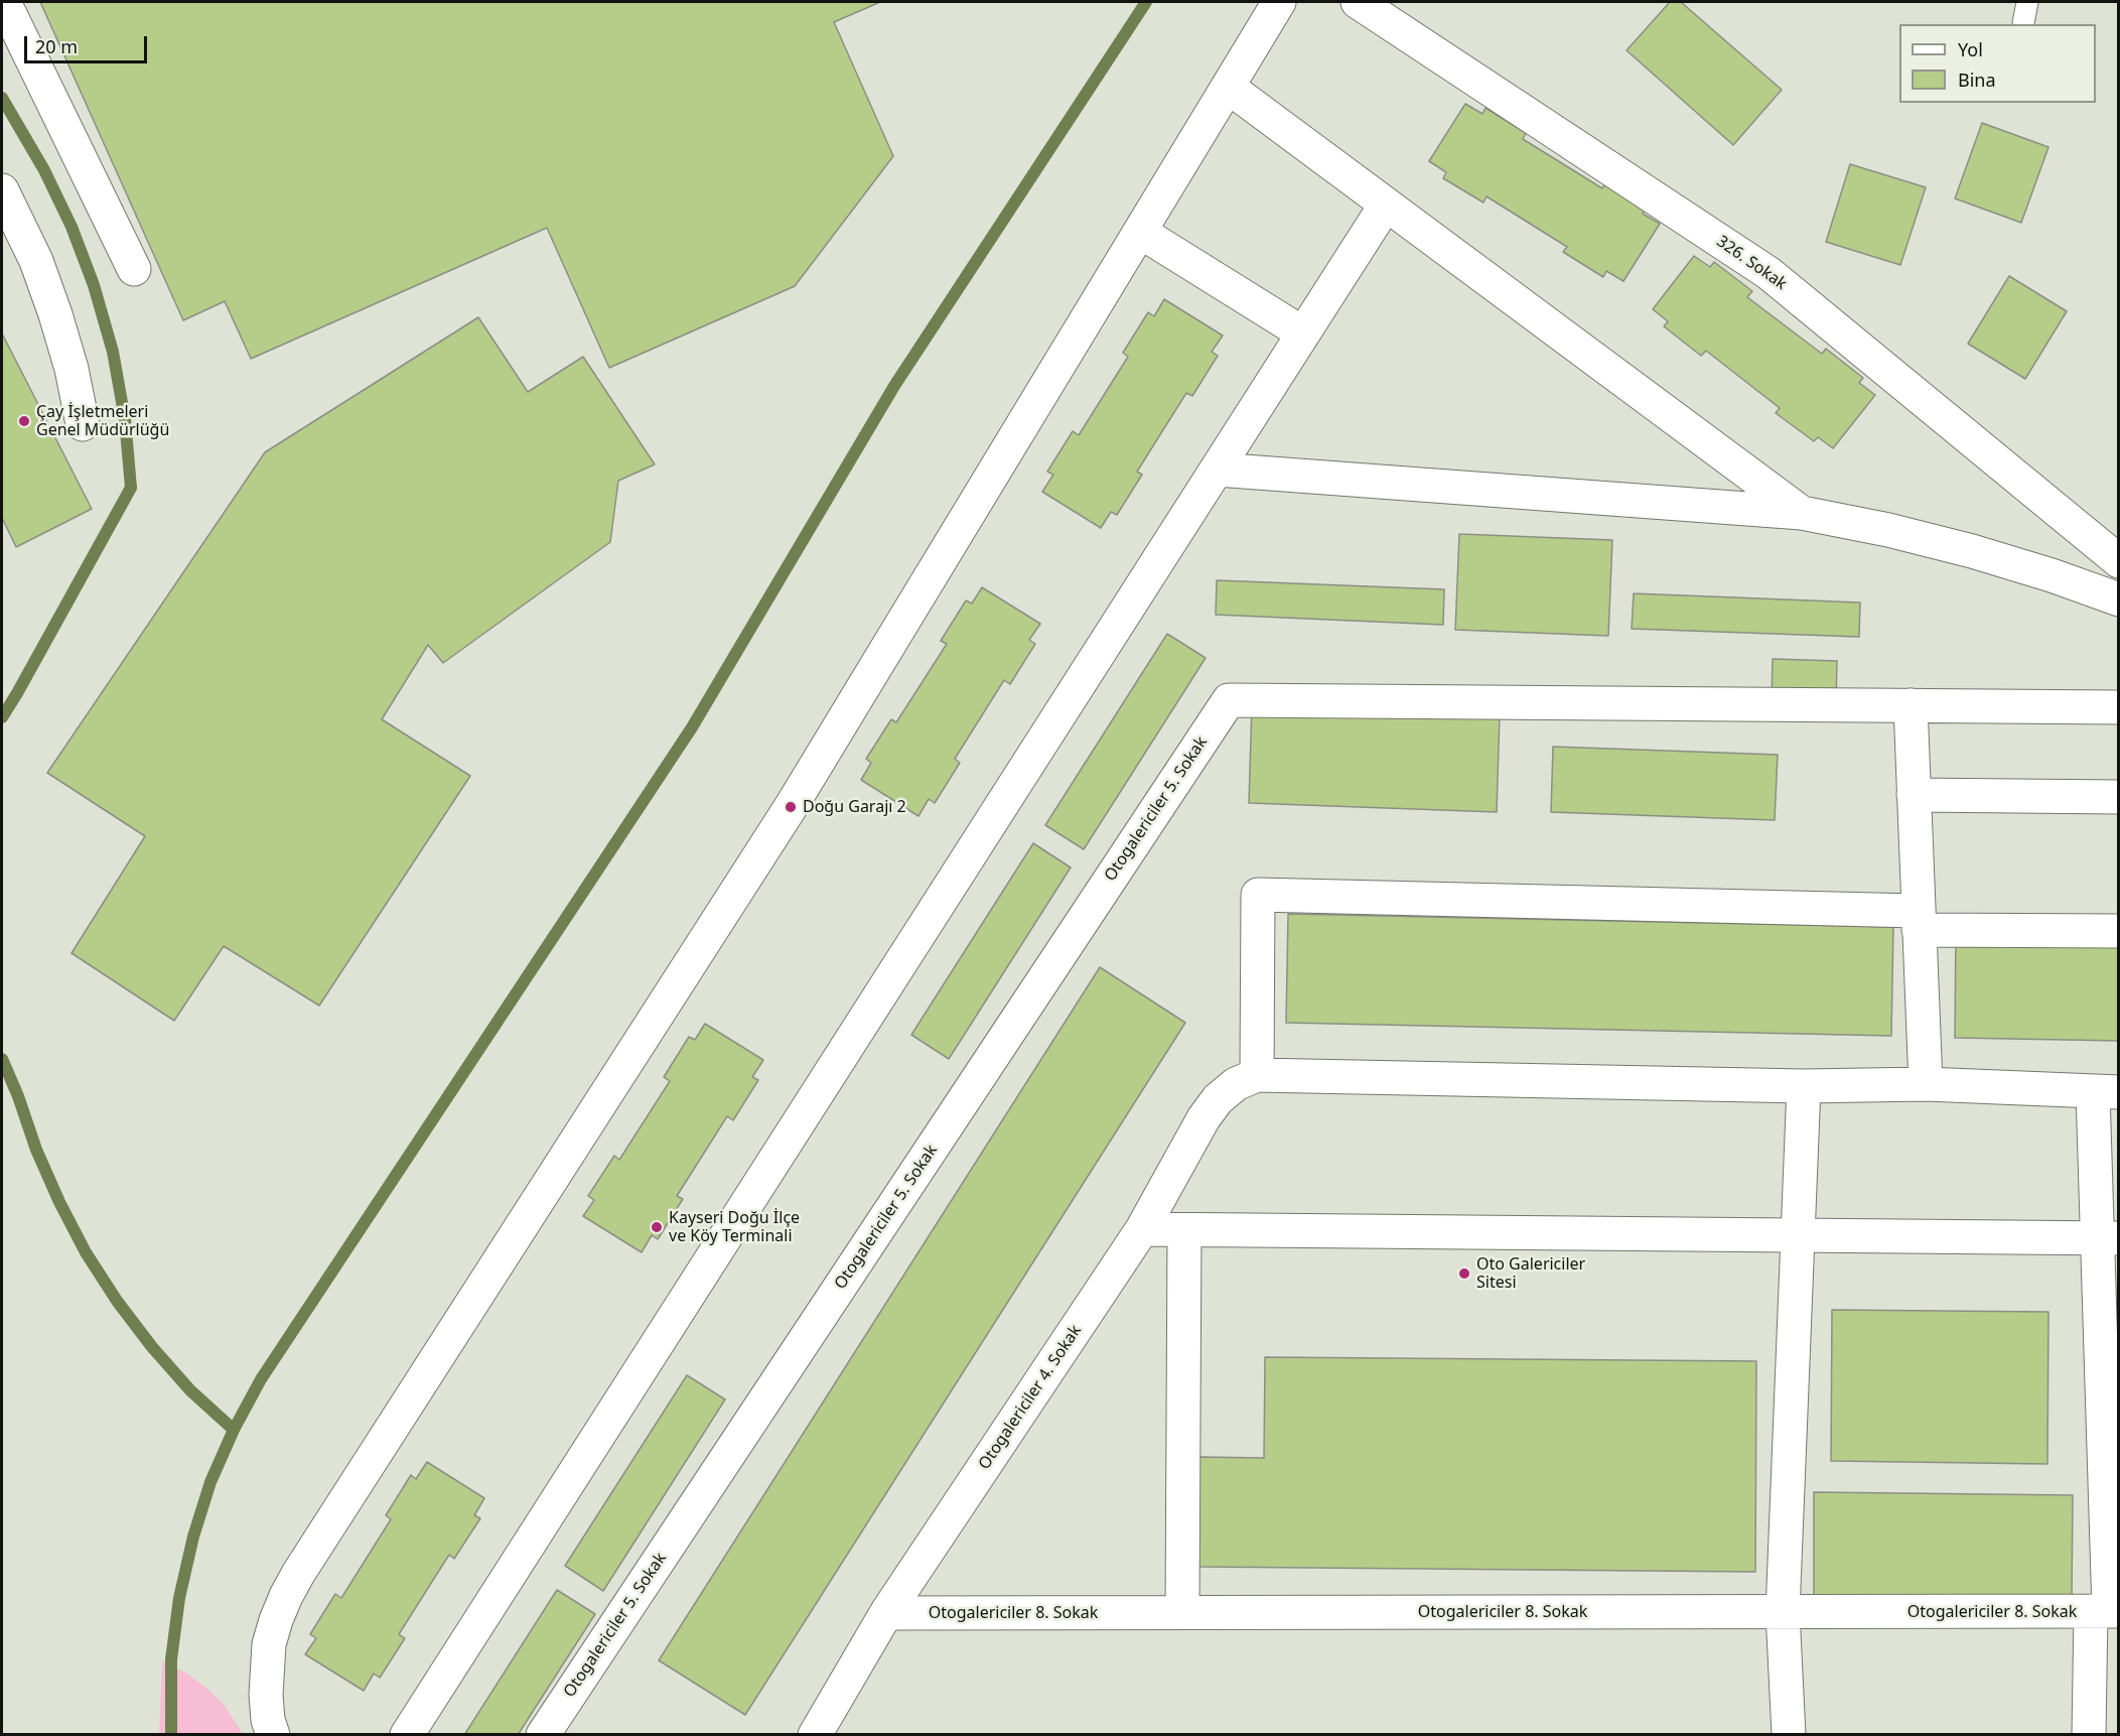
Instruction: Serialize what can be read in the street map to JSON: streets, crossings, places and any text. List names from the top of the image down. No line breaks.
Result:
{"streets":{"street":["326. Sokak","Otogalericiler 5. Sokak","Otogalericiler 4. Sokak","Otogalericiler 8. Sokak"]},"crossings":[["Otogalericiler 4. Sokak","Otogalericiler 8. Sokak"]],"places":["Çay İşletmeleri Genel Müdürlüğü","Doğu Garajı 2","Kayseri Doğu İlçe ve Köy Terminali","Oto Galericiler Sitesi"],"legend":["Yol","Bina"],"scale_bar":"20 m"}
